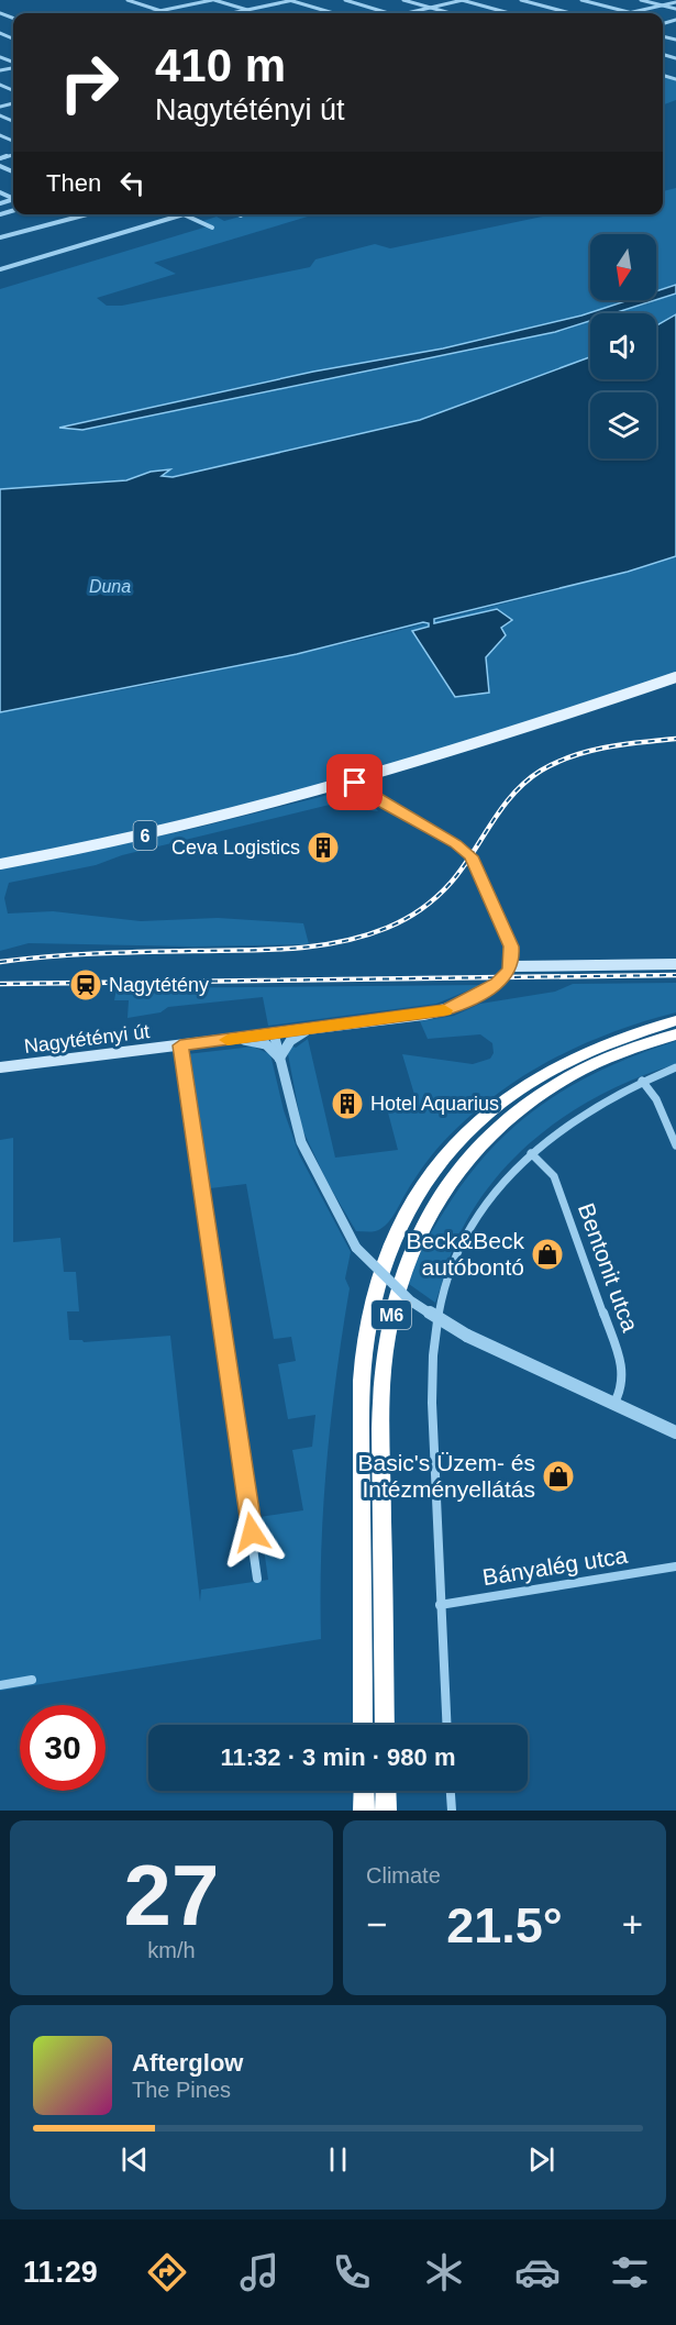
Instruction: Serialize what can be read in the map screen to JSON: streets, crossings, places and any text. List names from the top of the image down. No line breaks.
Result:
{"streets":{"highway":["M6"],"main road":["6","Nagytétényi út"],"street":["Bentonit utca","Bányalég utca"]},"water":["Duna"],"places":{"building":["Ceva Logistics","Hotel Aquarius"],"station":["Nagytétény"],"shop":["Beck&Beck autóbontó","Basic's Üzem- és Intézményellátás"]},"north":"bottom","page":{"turn":["410 m","Nagytétényi út"],"then":"Then","limit":"30","trip":"11:32 · 3 min · 980 m","tile":[["27","km/h"],"Climate"],"heat":["−","21.5°","+"],"song":["Afterglow","The Pines"],"tabs":"11:29"}}
